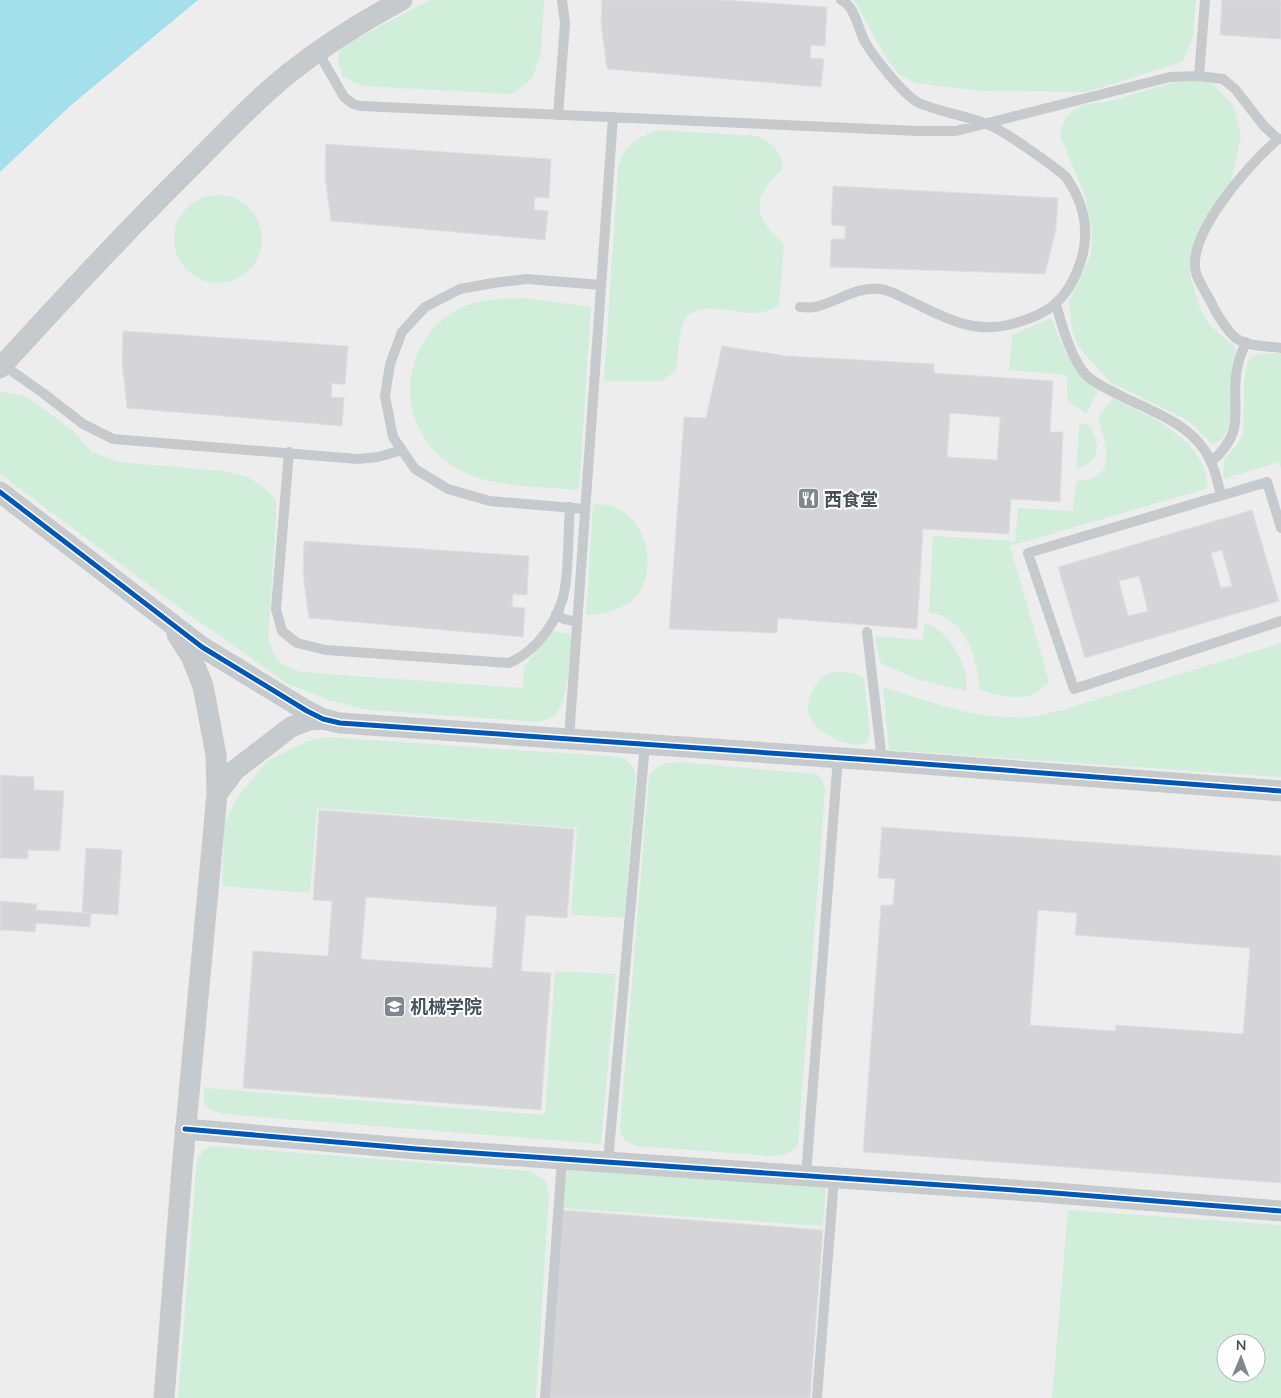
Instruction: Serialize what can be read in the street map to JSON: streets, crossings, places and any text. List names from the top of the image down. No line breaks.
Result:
{"places":{"restaurant":["西食堂"],"school or university":["机械学院"]},"north":"top"}
